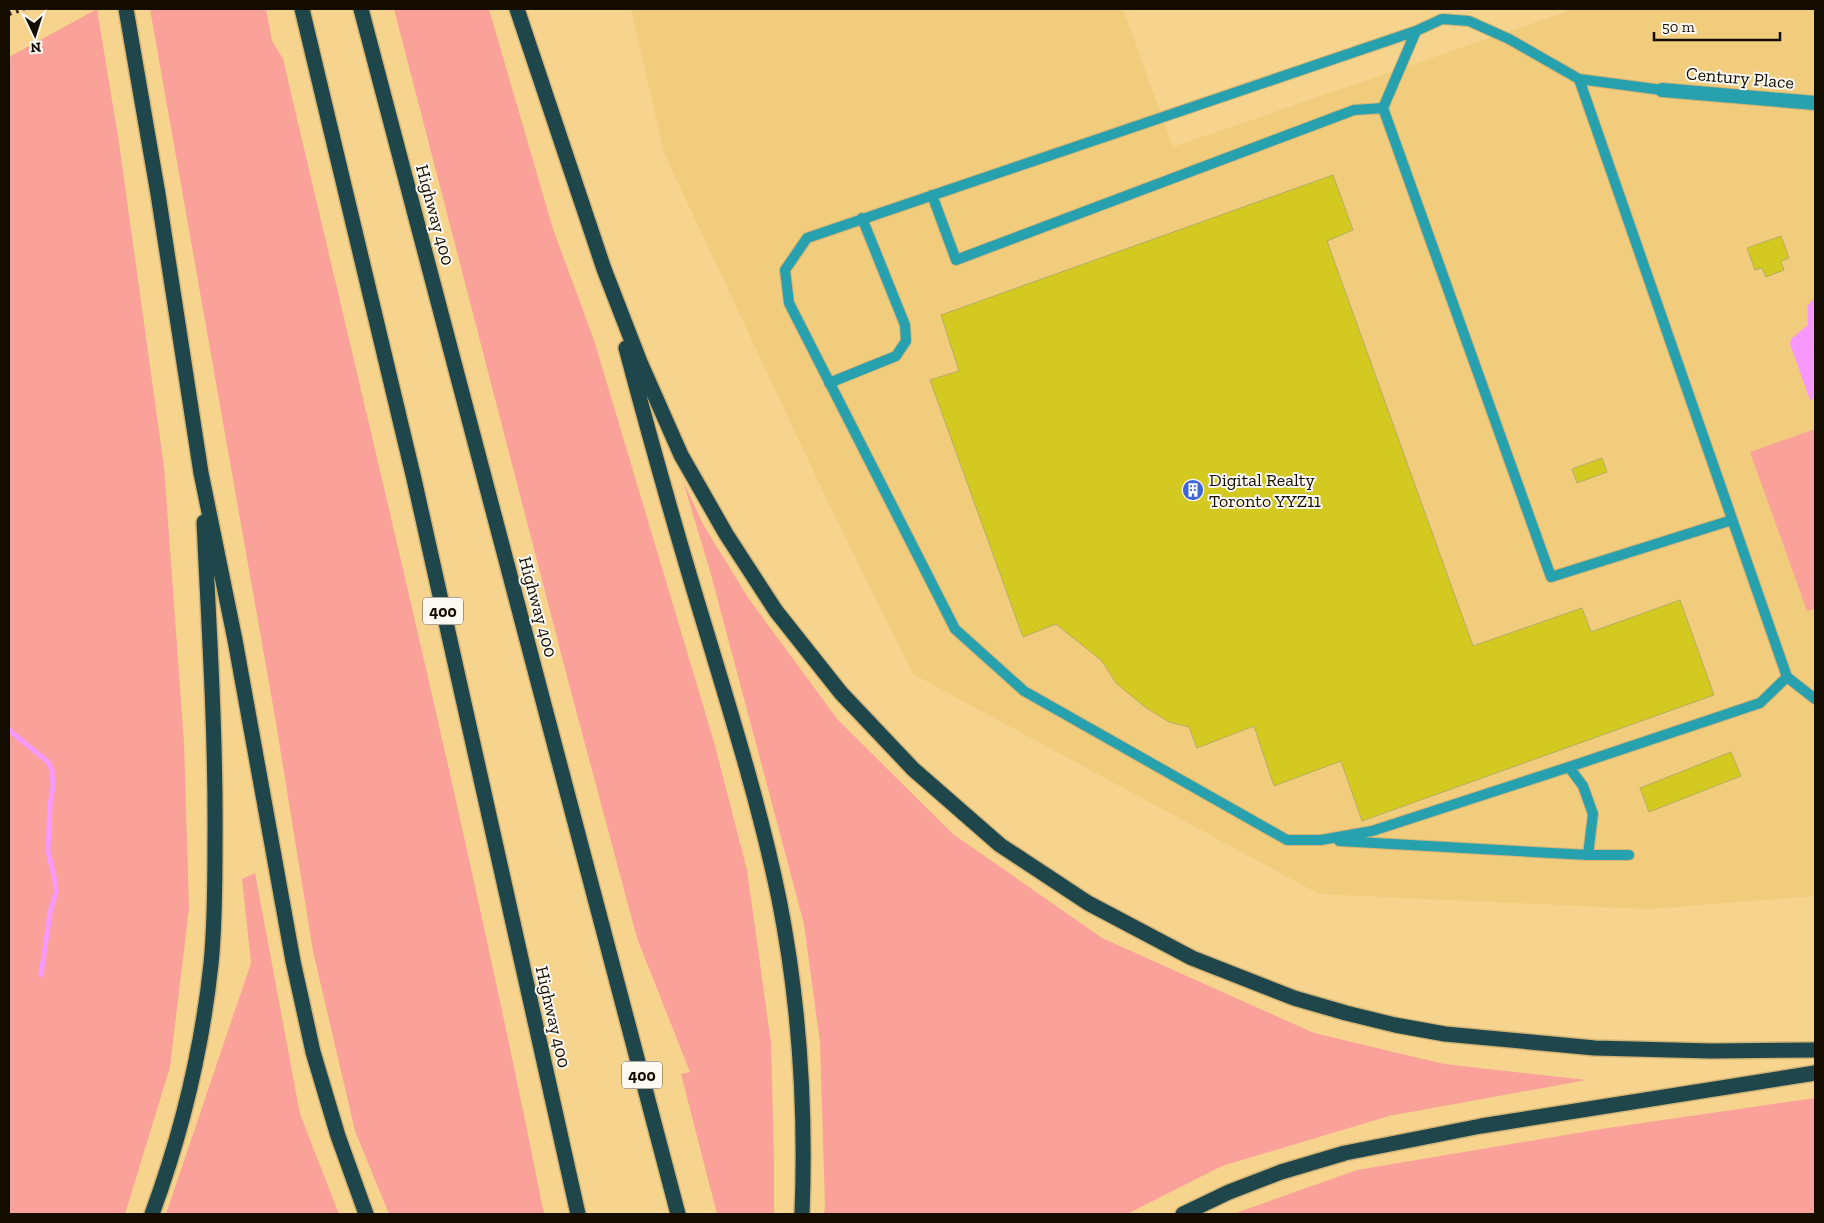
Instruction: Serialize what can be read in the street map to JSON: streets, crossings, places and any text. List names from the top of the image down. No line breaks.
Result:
{"streets":{"highway":["Highway 400","400"],"street":["Century Place"]},"places":{"building":["Digital Realty Toronto YYZ11"]},"scale_bar":"50 m","north":"bottom"}
